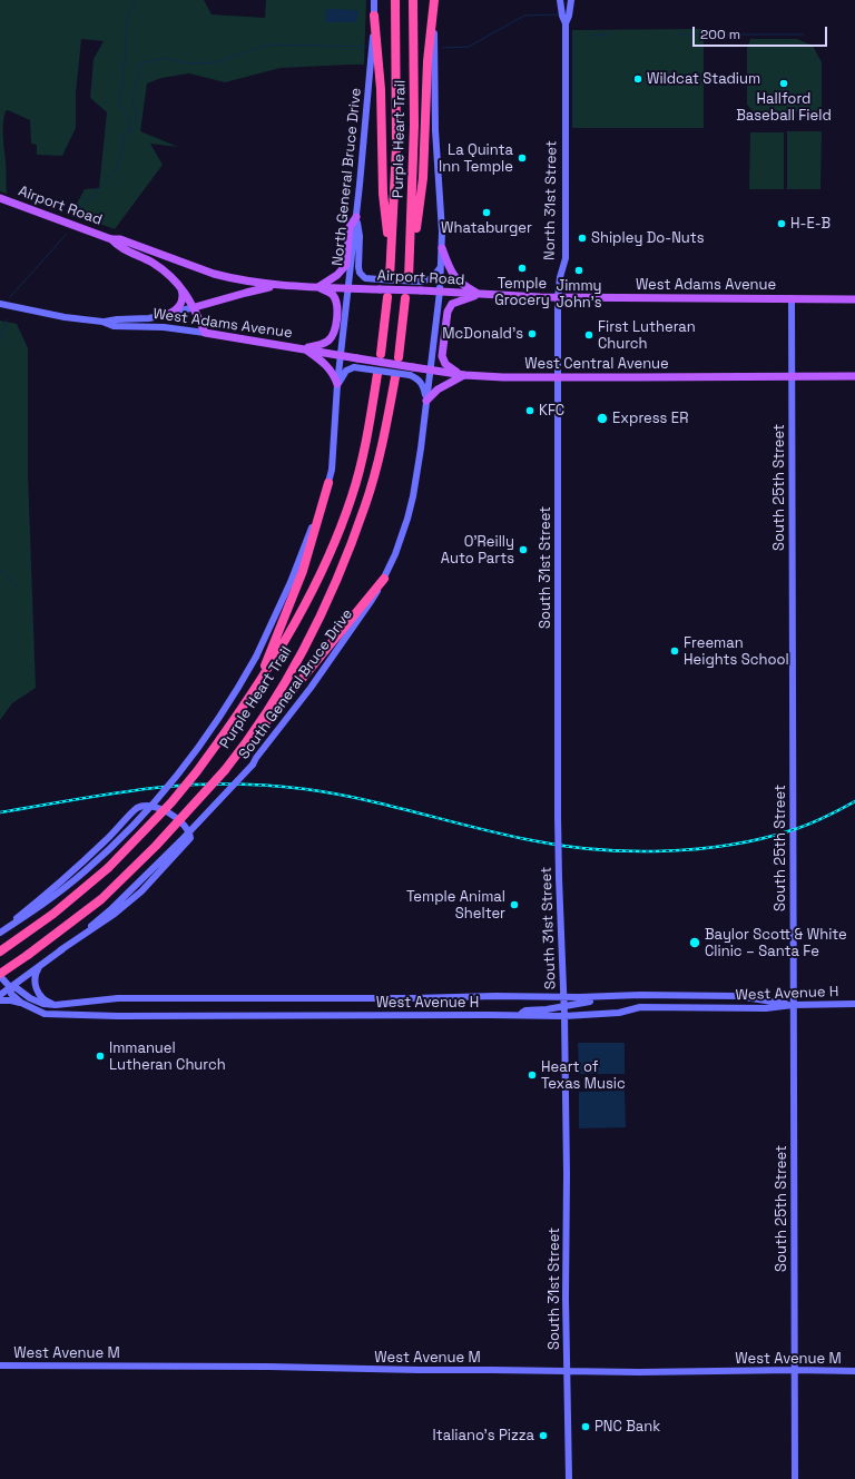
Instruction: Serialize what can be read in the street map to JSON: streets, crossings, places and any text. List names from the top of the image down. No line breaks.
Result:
{"streets":{"highway":["Purple Heart Trail"],"main road":["North General Bruce Drive","North 31st Street","Airport Road","West Adams Avenue","West Central Avenue","South 25th Street","South 31st Street","South General Bruce Drive","West Avenue H","West Avenue M"]},"crossings":[["Purple Heart Trail","West Avenue H"],["North General Bruce Drive","Airport Road"],["North General Bruce Drive","West Adams Avenue"],["North General Bruce Drive","West Central Avenue"],["North 31st Street","Airport Road"],["North 31st Street","West Adams Avenue"],["North 31st Street","West Central Avenue"],["North 31st Street","South 31st Street"],["Airport Road","West Adams Avenue"],["Airport Road","South General Bruce Drive"],["West Adams Avenue","West Central Avenue"],["West Adams Avenue","South 25th Street"],["West Central Avenue","South 25th Street"],["West Central Avenue","South 31st Street"],["West Central Avenue","South General Bruce Drive"],["South 25th Street","West Avenue H"],["South 25th Street","West Avenue M"],["South 31st Street","West Avenue H"],["South 31st Street","West Avenue M"],["South General Bruce Drive","West Avenue H"]],"places":["Wildcat Stadium","Hallford Baseball Field","La Quinta Inn Temple","Whataburger","H-E-B","Shipley Do-Nuts","Temple Grocery","Jimmy John's","McDonald's","First Lutheran Church","KFC","Express ER","O'Reilly Auto Parts","Freeman Heights School","Temple Animal Shelter","Baylor Scott & White Clinic – Santa Fe","Immanuel Lutheran Church","Heart of Texas Music","PNC Bank","Italiano's Pizza"],"scale_bar":"200 m"}
